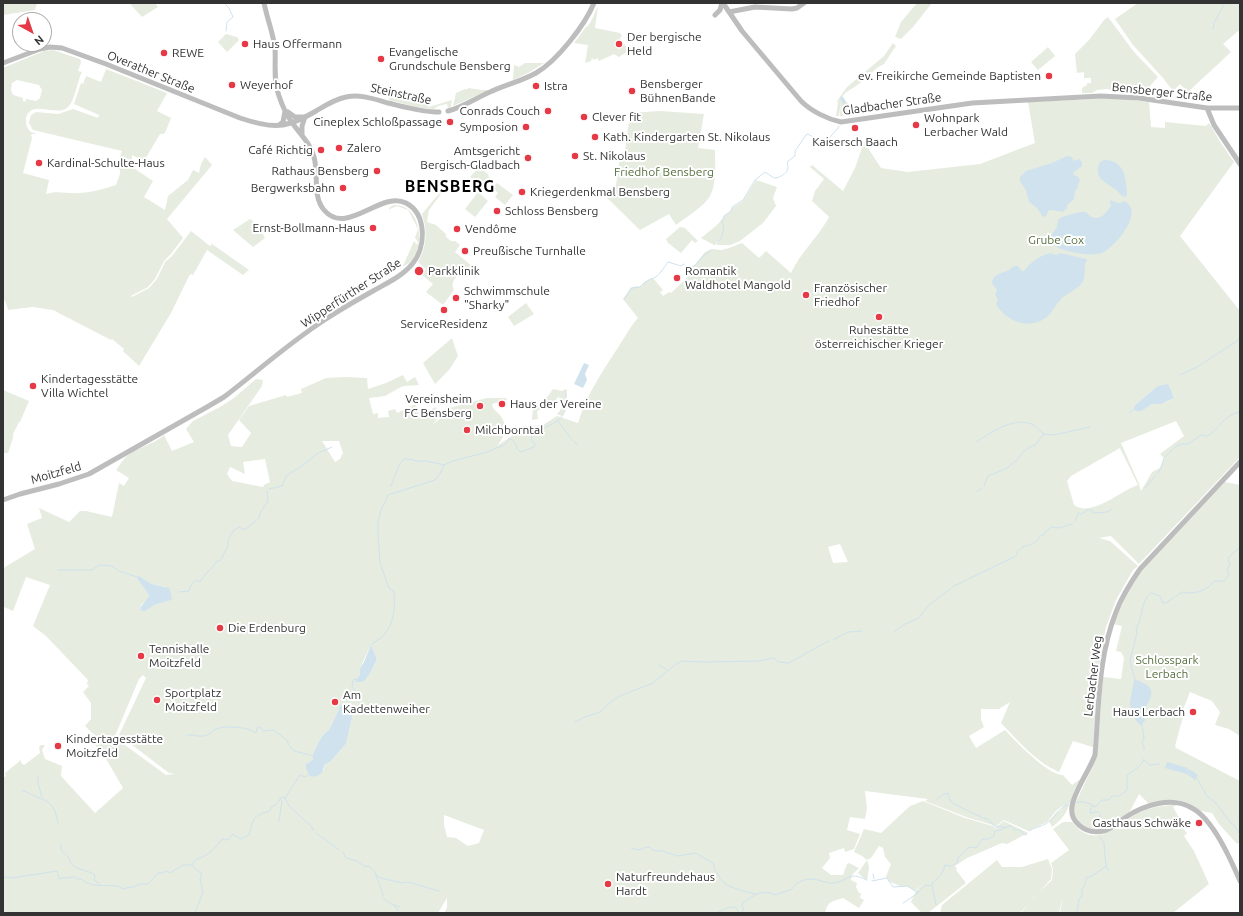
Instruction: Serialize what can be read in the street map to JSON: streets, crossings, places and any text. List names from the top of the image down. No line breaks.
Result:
{"streets":{"main road":["Overather Straße","Bensberger Straße","Steinstraße","Gladbacher Straße","Wipperfürther Straße","Moitzfeld","Lerbacher Weg"]},"crossings":[["Overather Straße","Steinstraße"],["Bensberger Straße","Gladbacher Straße"],["Wipperfürther Straße","Moitzfeld"]],"districts":["BENSBERG"],"parks":["Friedhof Bensberg","Grube Cox","Schlosspark Lerbach"],"places":["Haus Offermann","Der bergische Held","REWE","Evangelische Grundschule Bensberg","ev. Freikirche Gemeinde Baptisten","Weyerhof","Istra","Bensberger BühnenBande","Conrads Couch","Clever fit","Cineplex Schloßpassage","Wohnpark Lerbacher Wald","Symposion","Kaisersch Baach","Kath. Kindergarten St. Nikolaus","Zalero","Café Richtig","St. Nikolaus","Amtsgericht Bergisch-Gladbach","Kardinal-Schulte-Haus","Rathaus Bensberg","Bergwerksbahn","Kriegerdenkmal Bensberg","Schloss Bensberg","Ernst-Bollmann-Haus","Vendôme","Preußische Turnhalle","Parkklinik","Romantik Waldhotel Mangold","Französischer Friedhof","Schwimmschule \"Sharky\"","ServiceResidenz","Ruhestätte österreichischer Krieger","Kindertagesstätte Villa Wichtel","Haus der Vereine","Vereinsheim FC Bensberg","Milchborntal","Die Erdenburg","Tennishalle Moitzfeld","Sportplatz Moitzfeld","Am Kadettenweiher","Haus Lerbach","Kindertagesstätte Moitzfeld","Gasthaus Schwäke","Naturfreundehaus Hardt"],"north":"bottom right"}
